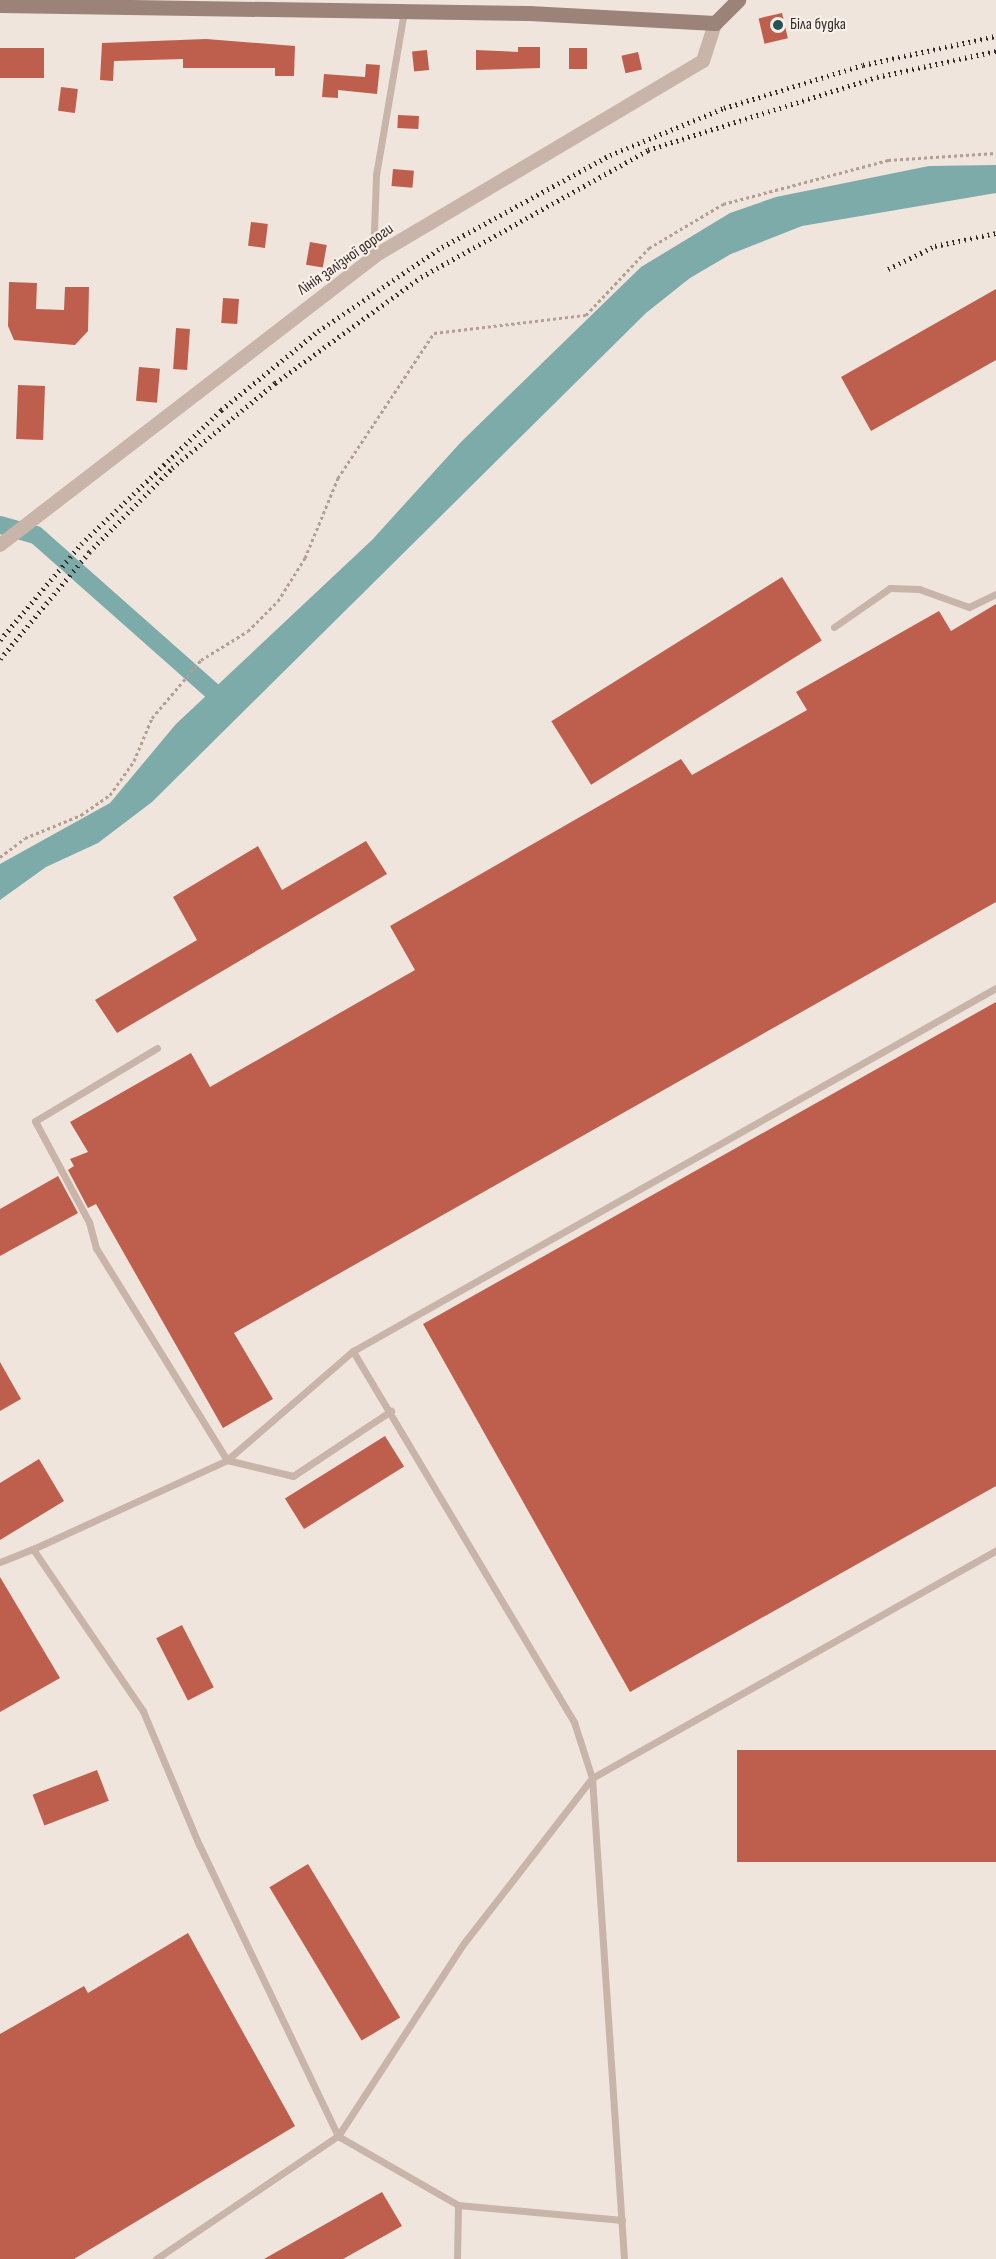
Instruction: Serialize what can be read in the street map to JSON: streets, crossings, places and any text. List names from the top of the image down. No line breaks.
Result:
{"streets":{"street":["Лінія залізної дороги"]},"places":["Біла будка"]}
